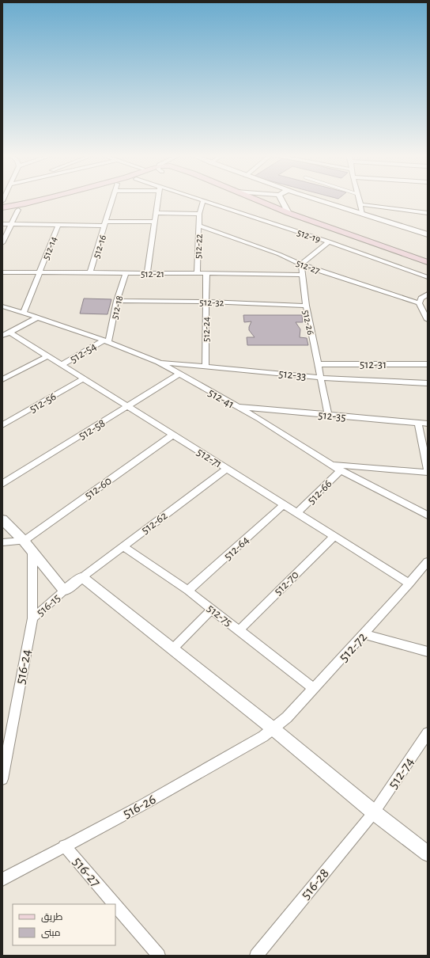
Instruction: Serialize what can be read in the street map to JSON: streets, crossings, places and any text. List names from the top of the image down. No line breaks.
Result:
{"streets":{"street":["512-19","512-16","512-22","512-14","512-27","512-21","512-32","512-18","512-26","512-24","512-54","512-31","512-33","512-41","512-56","512-35","512-58","512-71","512-60","512-66","512-62","512-64","512-70","516-15","512-75","512-72","516-24","512-74","516-26","516-27","516-28"]},"crossings":[["512-19","512-22"],["512-16","512-21"],["512-22","512-27"],["512-22","512-21"],["512-14","512-21"],["512-14","512-41"],["512-27","512-26"],["512-21","512-18"],["512-21","512-26"],["512-21","512-24"],["512-32","512-18"],["512-32","512-26"],["512-32","512-24"],["512-18","512-54"],["512-18","512-41"],["512-26","512-31"],["512-26","512-33"],["512-26","512-35"],["512-24","512-33"],["512-54","512-41"],["512-54","512-71"],["512-33","512-41"],["512-41","512-35"],["512-41","512-58"],["512-41","512-66"],["512-56","512-71"],["512-58","512-71"],["512-71","512-60"],["512-71","512-66"],["512-71","512-62"],["512-71","512-64"],["512-71","512-70"],["512-71","512-72"],["512-62","512-75"],["512-64","512-75"],["512-70","512-75"],["516-15","516-24"],["512-75","512-72"],["512-72","516-26"],["512-74","516-28"],["516-26","516-27"]],"legend":["طريق","مبنى"]}
